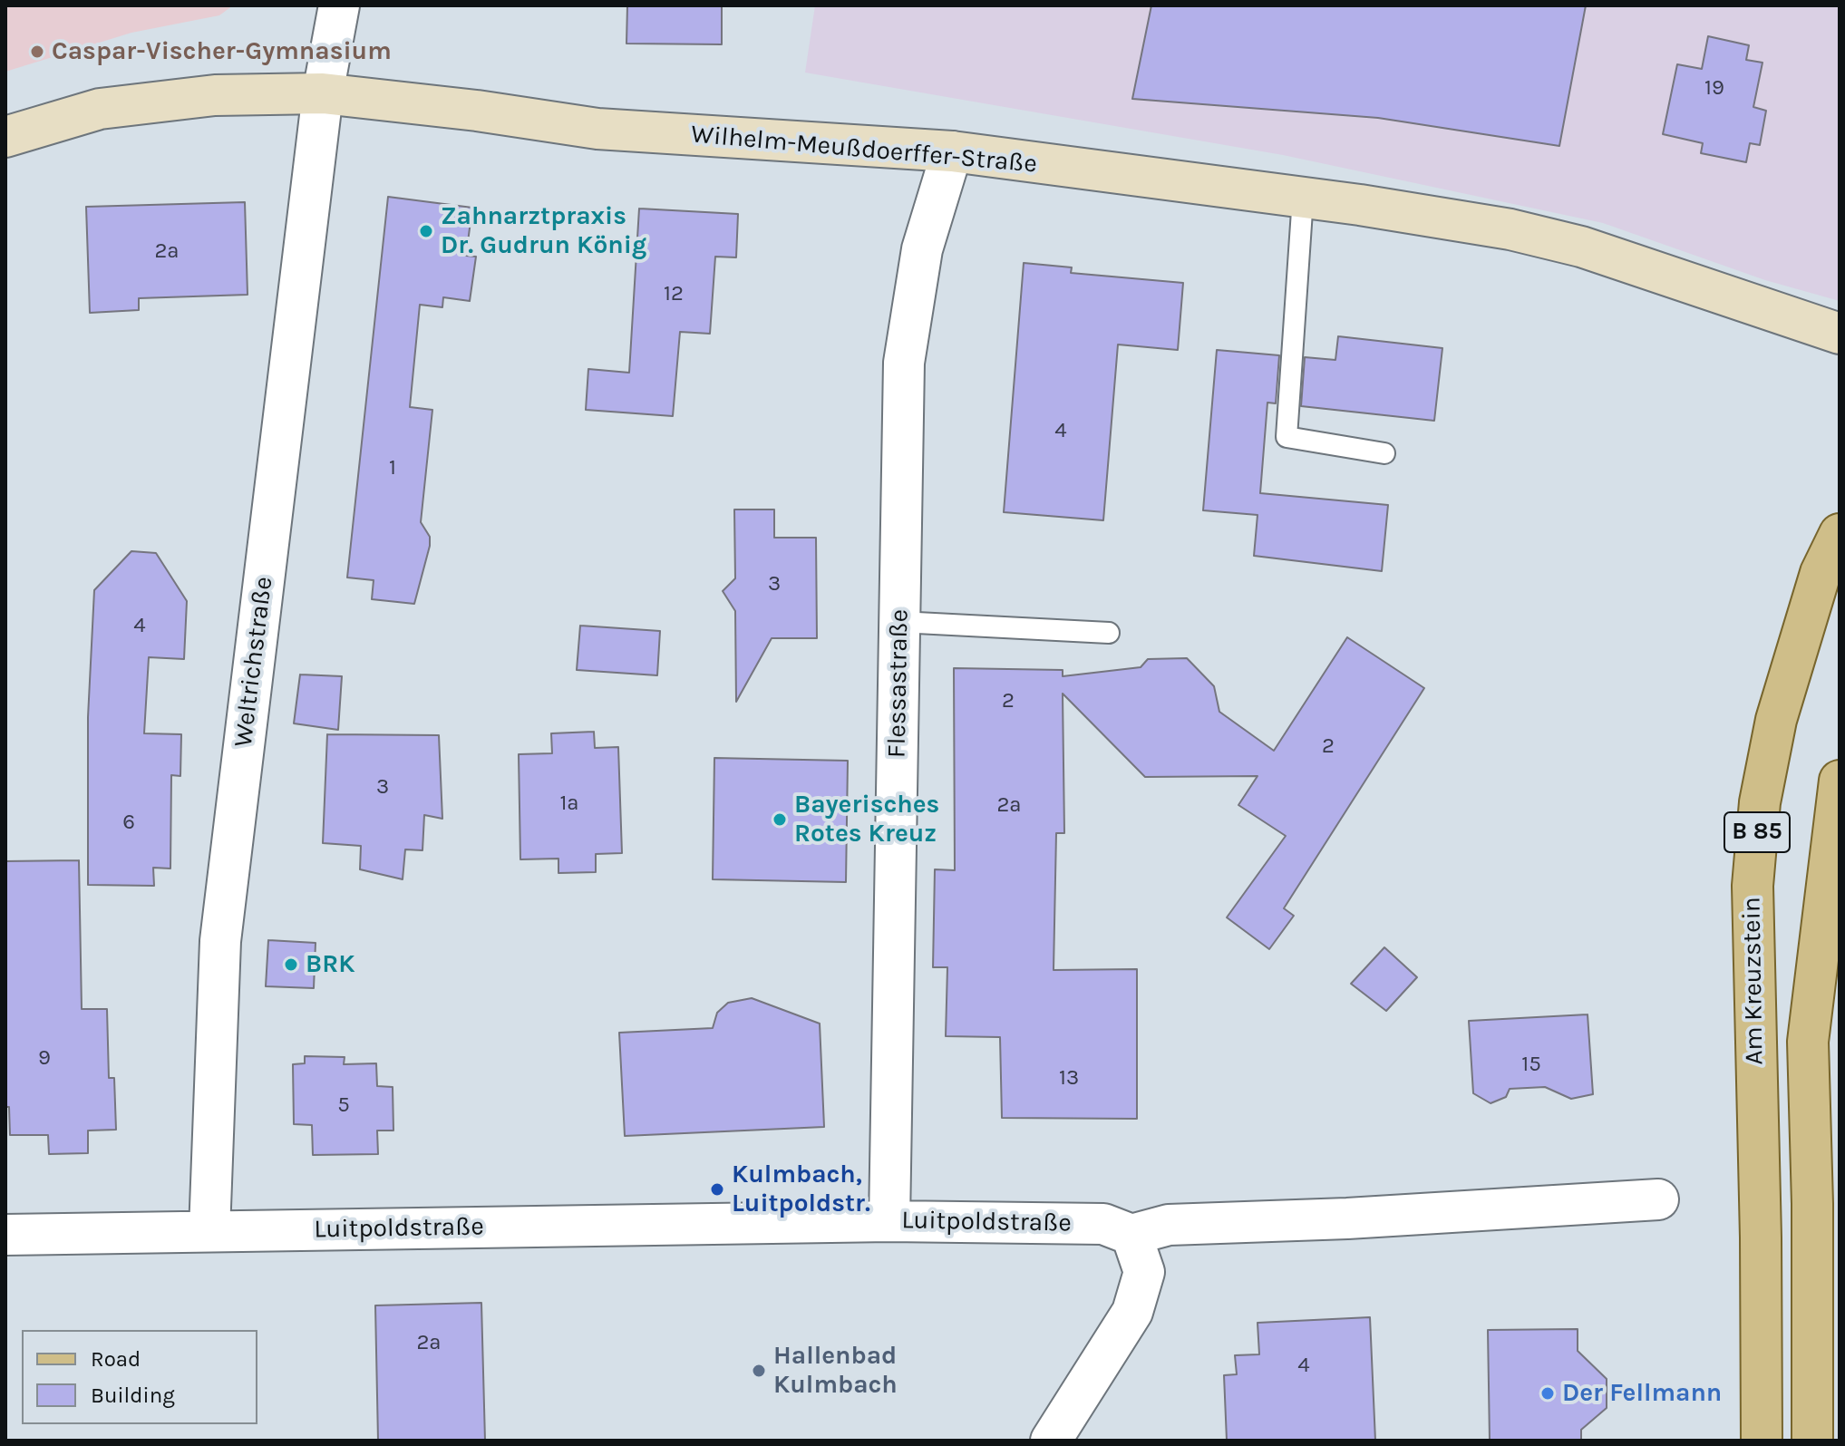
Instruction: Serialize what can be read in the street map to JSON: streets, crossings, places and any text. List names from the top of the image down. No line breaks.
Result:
{"streets":{"main road":["B 85","Am Kreuzstein"],"street":["Wilhelm-Meußdoerffer-Straße","Weltrichstraße","Flessastraße","Luitpoldstraße"]},"crossings":[["Wilhelm-Meußdoerffer-Straße","Weltrichstraße"],["Wilhelm-Meußdoerffer-Straße","Flessastraße"],["Weltrichstraße","Luitpoldstraße"],["Flessastraße","Luitpoldstraße"]],"places":["Caspar-Vischer-Gymnasium","Zahnarztpraxis Dr. Gudrun König","Bayerisches Rotes Kreuz","BRK","Kulmbach, Luitpoldstr.","Hallenbad Kulmbach","Der Fellmann"],"house_numbers":["19","2a","12","4","1","3","4","2","2","3","1a","2a","6","9","15","13","5","2a","4"],"legend":["Road","Building"]}
